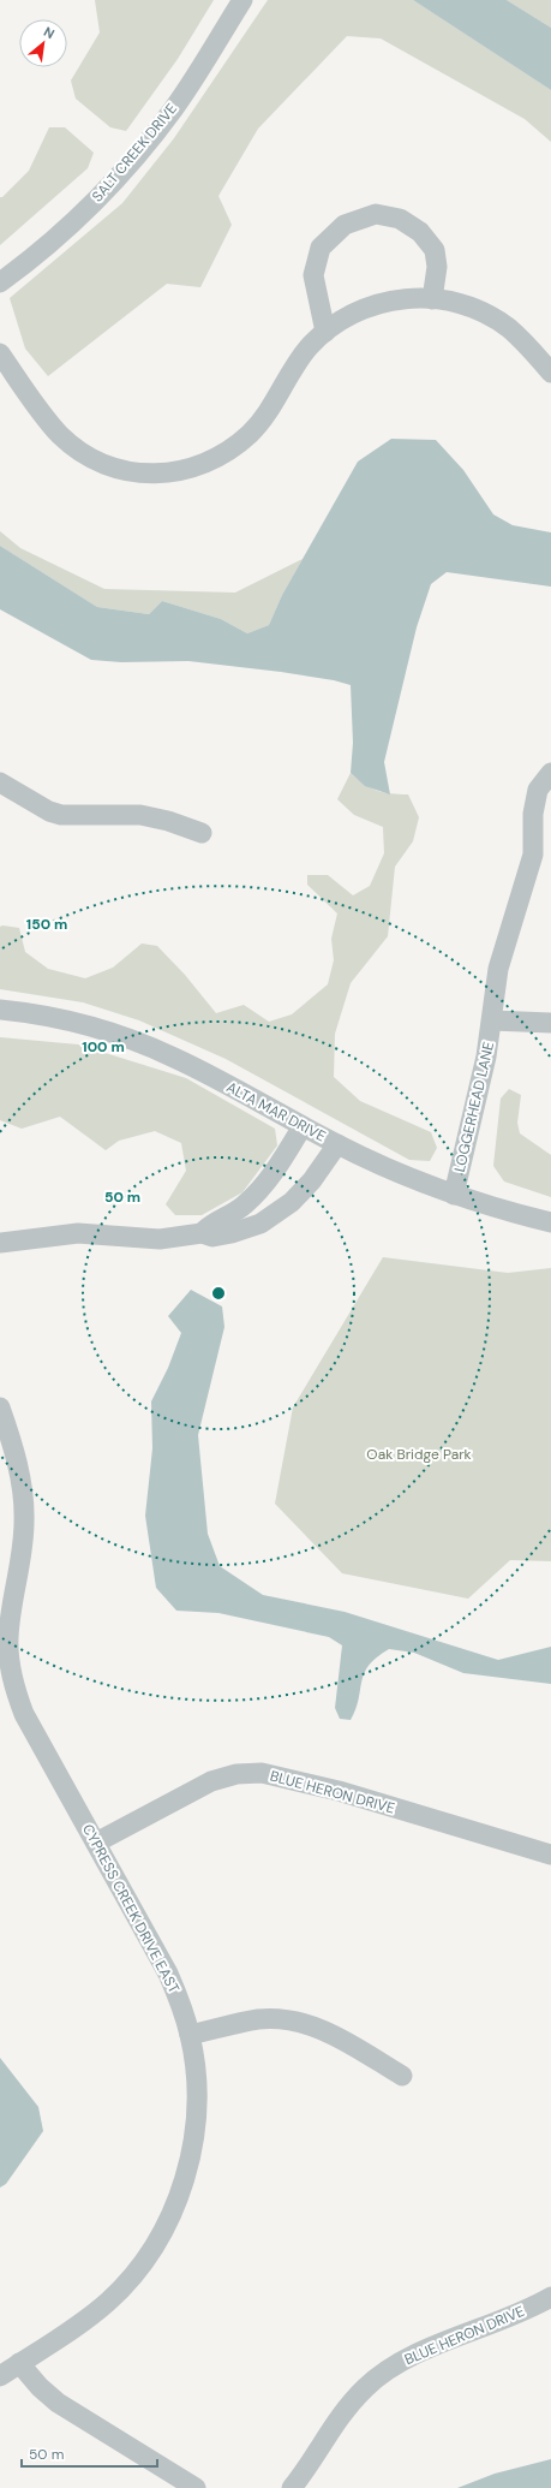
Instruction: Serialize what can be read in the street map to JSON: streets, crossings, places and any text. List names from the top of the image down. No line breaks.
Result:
{"streets":{"street":["SALT CREEK DRIVE","LOGGERHEAD LANE","ALTA MAR DRIVE","BLUE HERON DRIVE","CYPRESS CREEK DRIVE EAST"]},"crossings":[["LOGGERHEAD LANE","ALTA MAR DRIVE"],["BLUE HERON DRIVE","CYPRESS CREEK DRIVE EAST"]],"parks":["Oak Bridge Park"],"scale_bar":"50 m","north":"top right","rings":["150 m","100 m","50 m"]}
